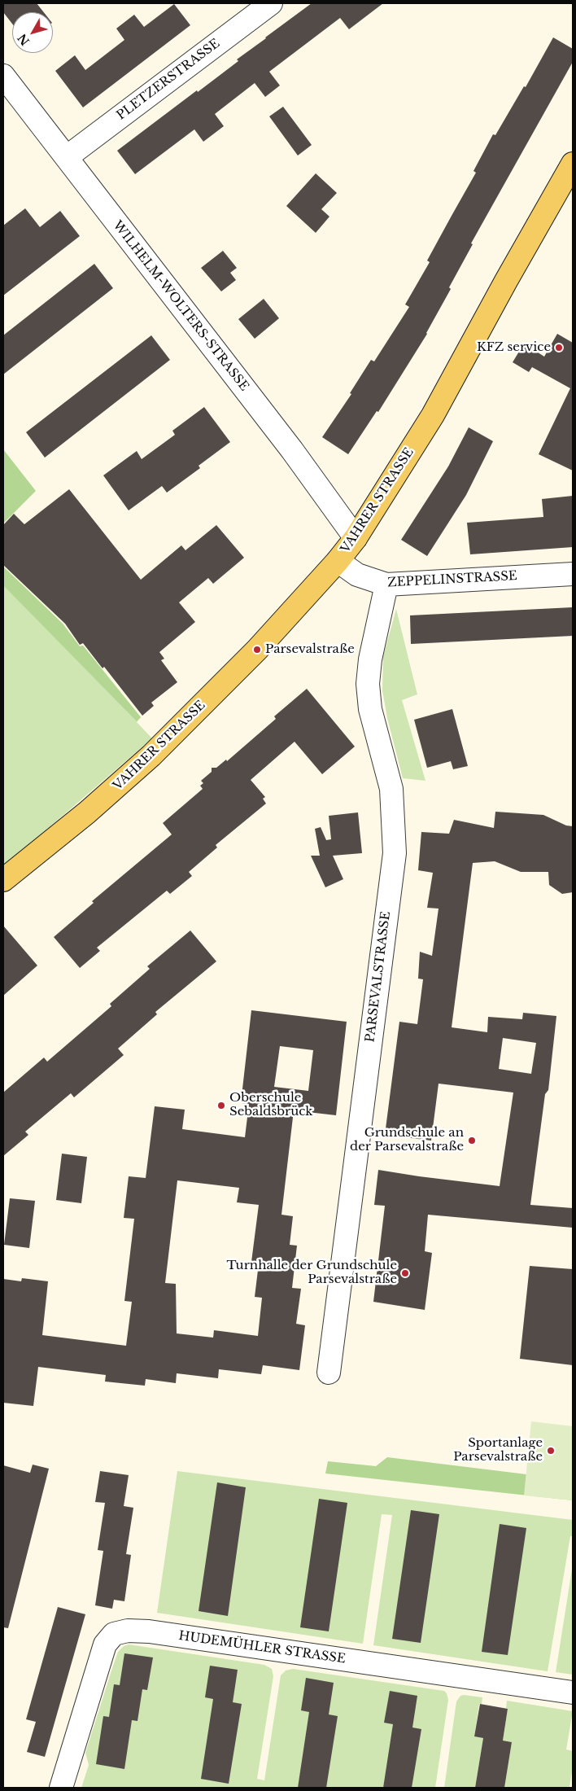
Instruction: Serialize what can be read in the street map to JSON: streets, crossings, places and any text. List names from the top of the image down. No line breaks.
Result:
{"streets":{"main road":["VAHRER STRASSE"],"street":["PLETZERSTRASSE","WILHELM-WOLTERS-STRASSE","ZEPPELINSTRASSE","PARSEVALSTRASSE","HUDEMÜHLER STRASSE"]},"crossings":[["PLETZERSTRASSE","WILHELM-WOLTERS-STRASSE"],["WILHELM-WOLTERS-STRASSE","VAHRER STRASSE"],["VAHRER STRASSE","ZEPPELINSTRASSE"],["ZEPPELINSTRASSE","PARSEVALSTRASSE"]],"places":["KFZ service","Parsevalstraße","Oberschule Sebaldsbrück","Grundschule an der Parsevalstraße","Turnhalle der Grundschule Parsevalstraße","Sportanlage Parsevalstraße"],"north":"bottom left"}
